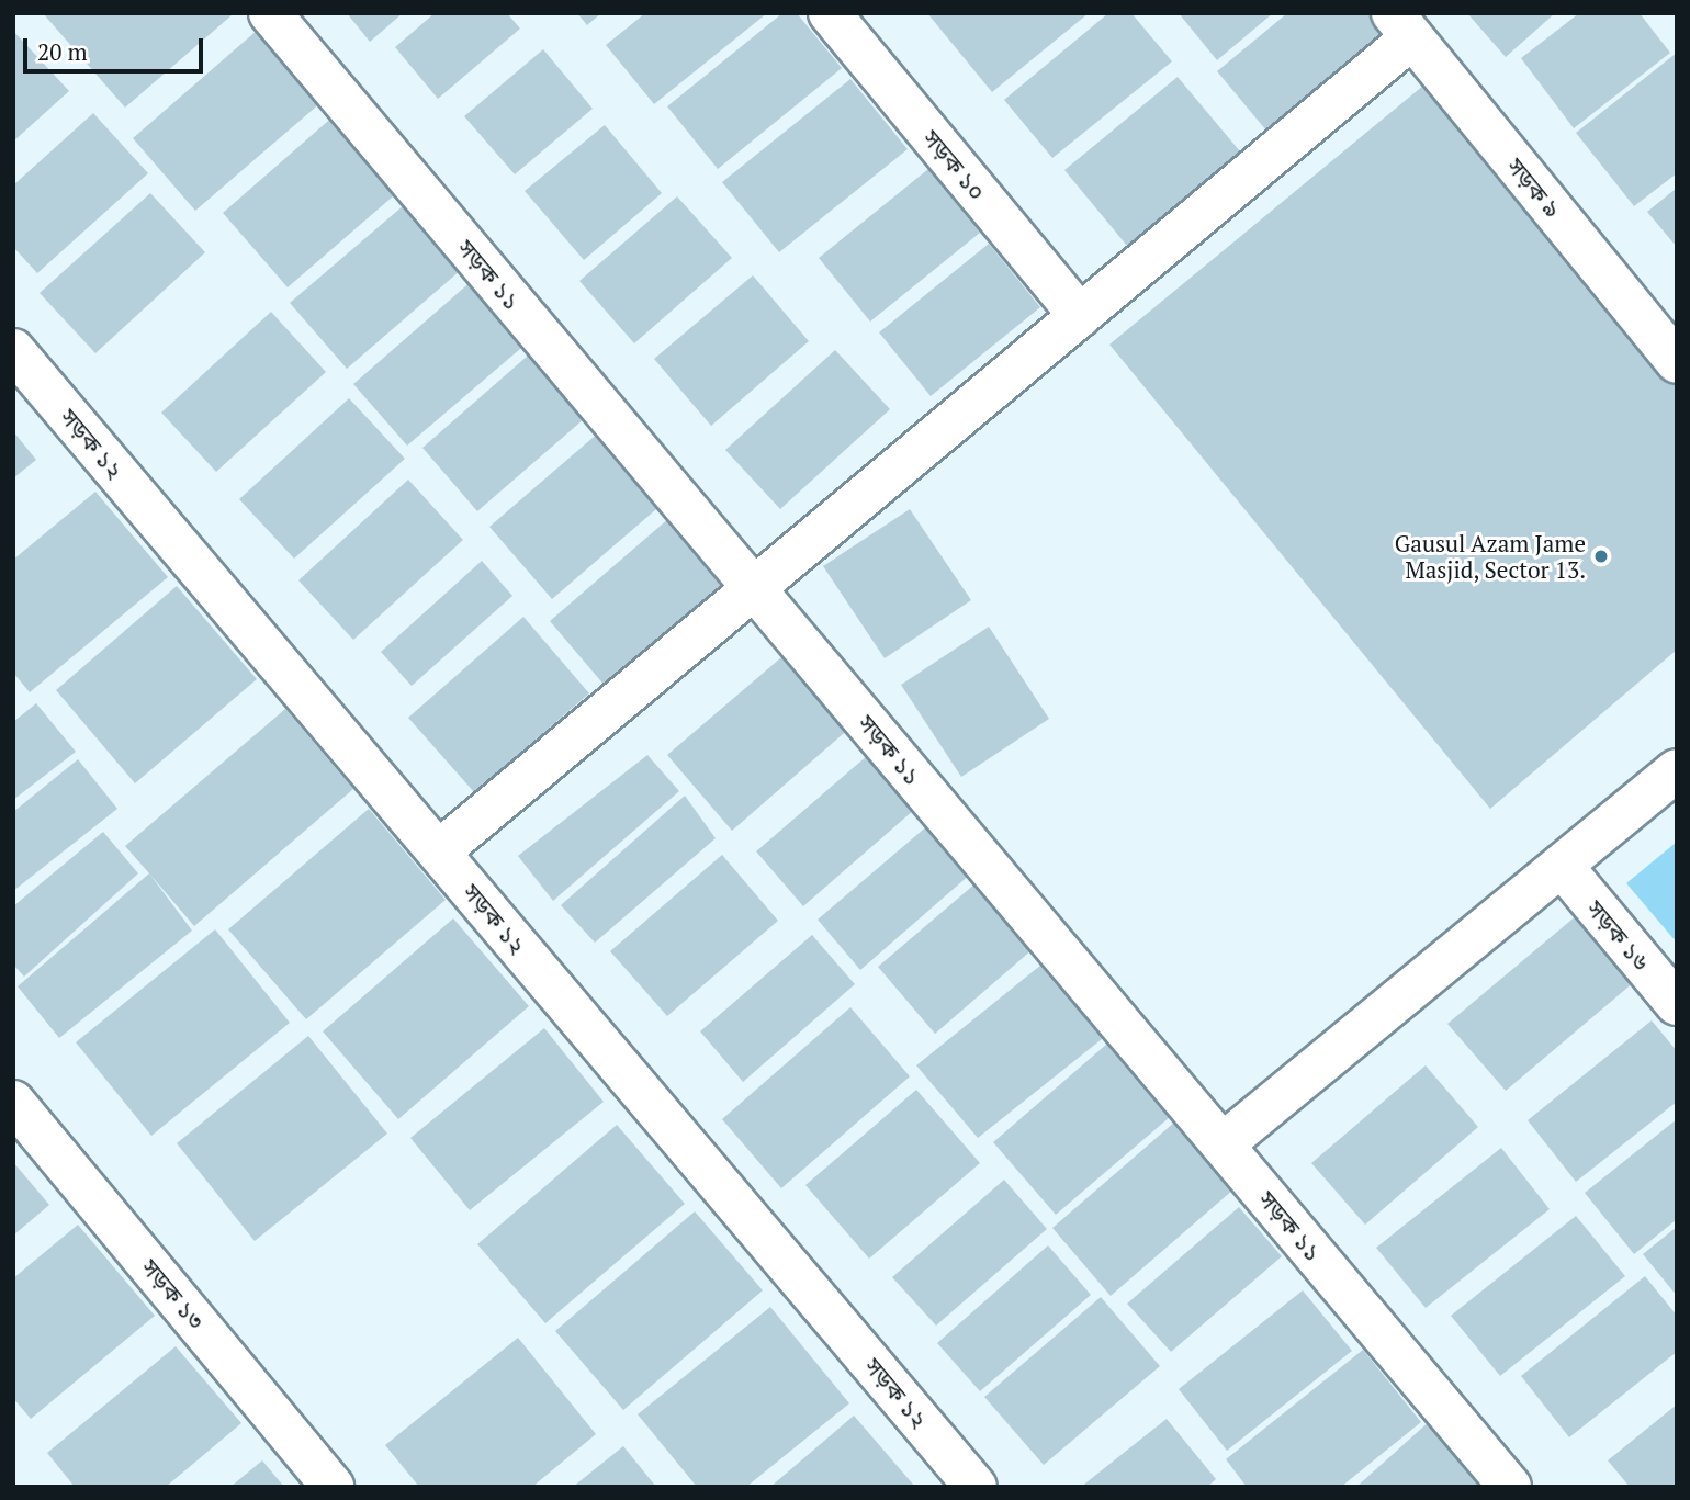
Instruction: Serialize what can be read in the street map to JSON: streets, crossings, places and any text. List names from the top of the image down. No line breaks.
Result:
{"streets":{"street":["সড়ক ১০","সড়ক ৯","সড়ক ১১","সড়ক ১২","সড়ক ১৬","সড়ক ১৩"]},"places":["Gausul Azam Jame Masjid, Sector 13."],"scale_bar":"20 m"}
